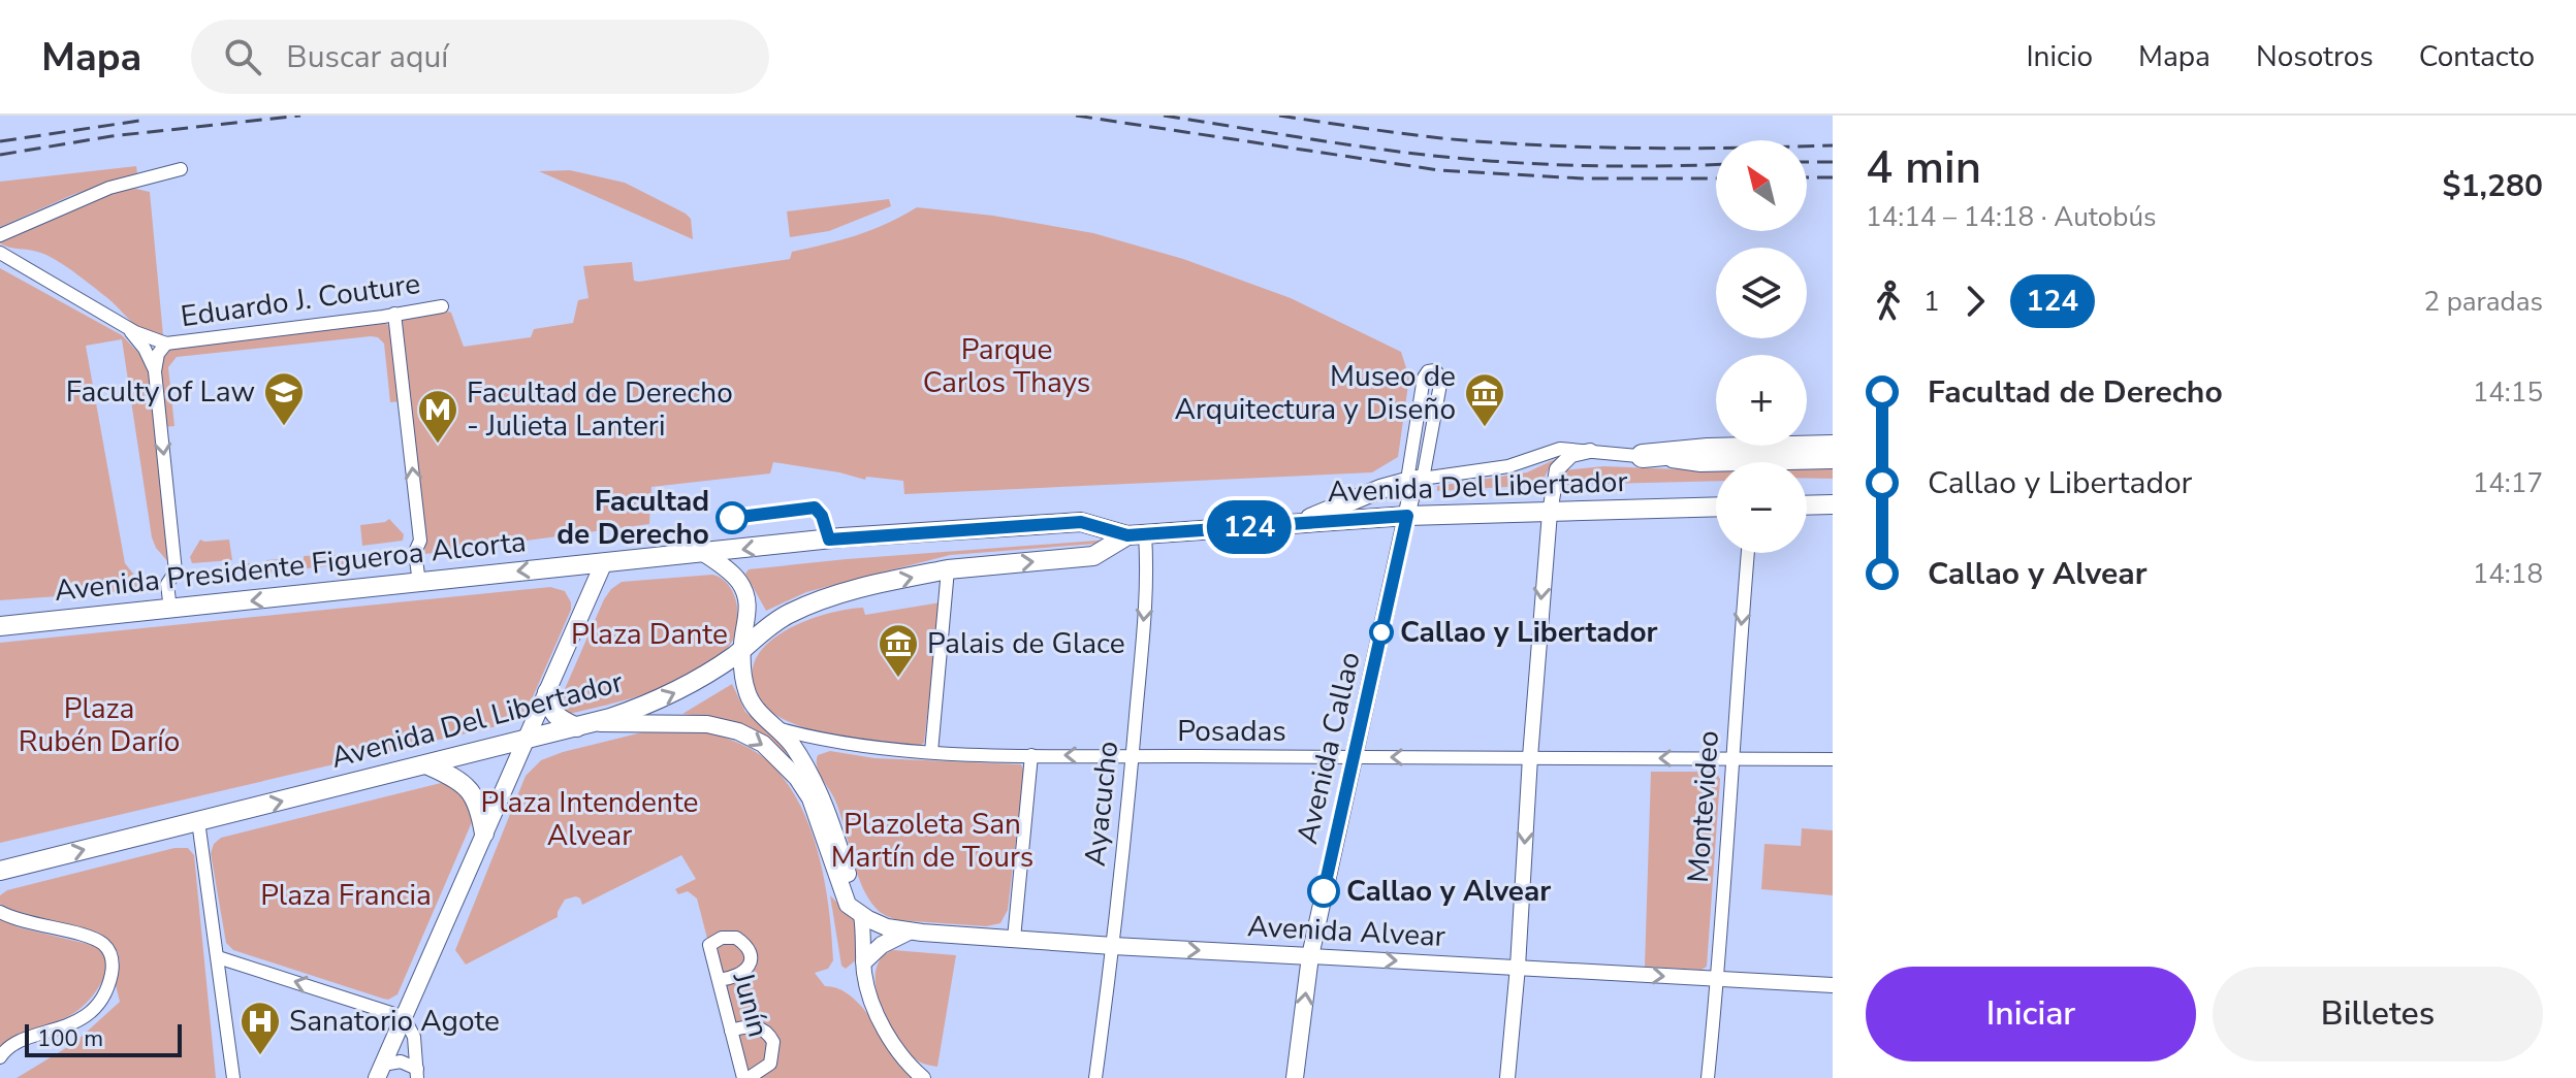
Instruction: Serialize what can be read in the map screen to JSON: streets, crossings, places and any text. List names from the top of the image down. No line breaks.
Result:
{"streets":{"main road":["Avenida Del Libertador","Avenida Presidente Figueroa Alcorta","Avenida Callao","Avenida Alvear"],"street":["Eduardo J. Couture","Posadas","Ayacucho","Montevideo","Junín"]},"crossings":[["Avenida Del Libertador","Avenida Presidente Figueroa Alcorta"],["Avenida Del Libertador","Avenida Callao"],["Avenida Del Libertador","Ayacucho"],["Avenida Presidente Figueroa Alcorta","Ayacucho"],["Posadas","Avenida Callao"],["Posadas","Ayacucho"],["Posadas","Montevideo"],["Avenida Callao","Avenida Alvear"],["Ayacucho","Avenida Alvear"],["Montevideo","Avenida Alvear"]],"one_way":["Avenida Del Libertador","Avenida Presidente Figueroa Alcorta","Posadas","Ayacucho","Montevideo","Avenida Alvear"],"parks":["Parque Carlos Thays","Plaza Dante","Plaza Rubén Darío","Plaza Intendente Alvear","Plazoleta San Martín de Tours","Plaza Francia"],"places":{"school or university":["Faculty of Law"],"museum":["Museo de Arquitectura y Diseño","Palais de Glace"],"metro station":["Facultad de Derecho - Julieta Lanteri"],"other":["Facultad de Derecho","Callao y Libertador","Callao y Alvear"],"hospital":["Sanatorio Agote"]},"lines":["bus line 124"],"scale_bar":"100 m","north":"top left","page":{"header":"Mapa","search":"Buscar aquí","nav":["Inicio","Mapa","Nosotros","Contacto"],"on_map":"124","heading":["4 min","14:14 – 14:18 · Autobús","$1,280"],"map_buttons":["+","−"],"legs":["1","124","2 paradas"],"list":[{"name":"Facultad de Derecho","value":"14:15"},{"name":"Callao y Libertador","value":"14:17"},{"name":"Callao y Alvear","value":"14:18"}],"buttons":["Iniciar","Billetes"],"scale":"100 m"}}
